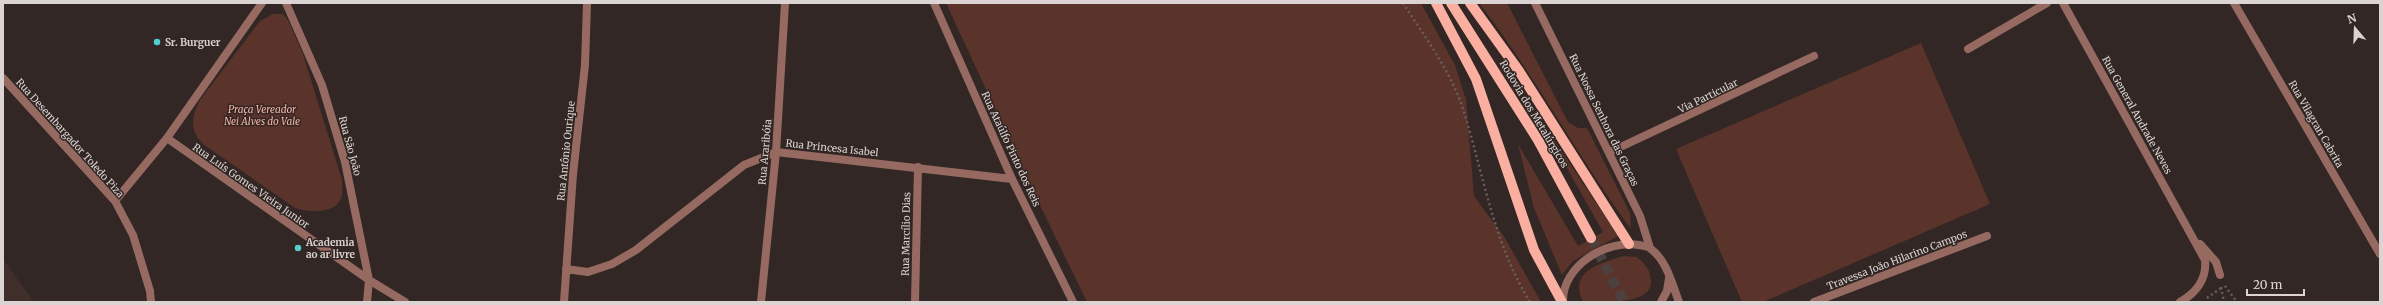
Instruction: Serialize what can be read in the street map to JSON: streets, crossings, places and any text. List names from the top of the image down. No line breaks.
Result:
{"streets":{"main road":["Rodovia dos Metalúrgicos"],"street":["Via Particular","Rua General Andrade Neves","Rua Nossa Senhora das Graças","Rua Vilagran Cabrita","Rua Desembargador Toledo Piza","Rua São João","Rua Princesa Isabel","Rua Ataúlfo Pinto dos Reis","Rua Antônio Ourique","Rua Araribóia","Rua Luís Gomes Vieira Junior","Rua Marcílio Dias","Travessa João Hilarino Campos"]},"crossings":[["Via Particular","Rua Nossa Senhora das Graças"],["Rua São João","Rua Luís Gomes Vieira Junior"],["Rua Princesa Isabel","Rua Ataúlfo Pinto dos Reis"],["Rua Princesa Isabel","Rua Antônio Ourique"],["Rua Princesa Isabel","Rua Araribóia"],["Rua Princesa Isabel","Rua Marcílio Dias"]],"parks":["Praça Vereador Nei Alves do Vale"],"places":["Sr. Burguer","Academia ao ar livre"],"scale_bar":"20 m","north":"top"}
